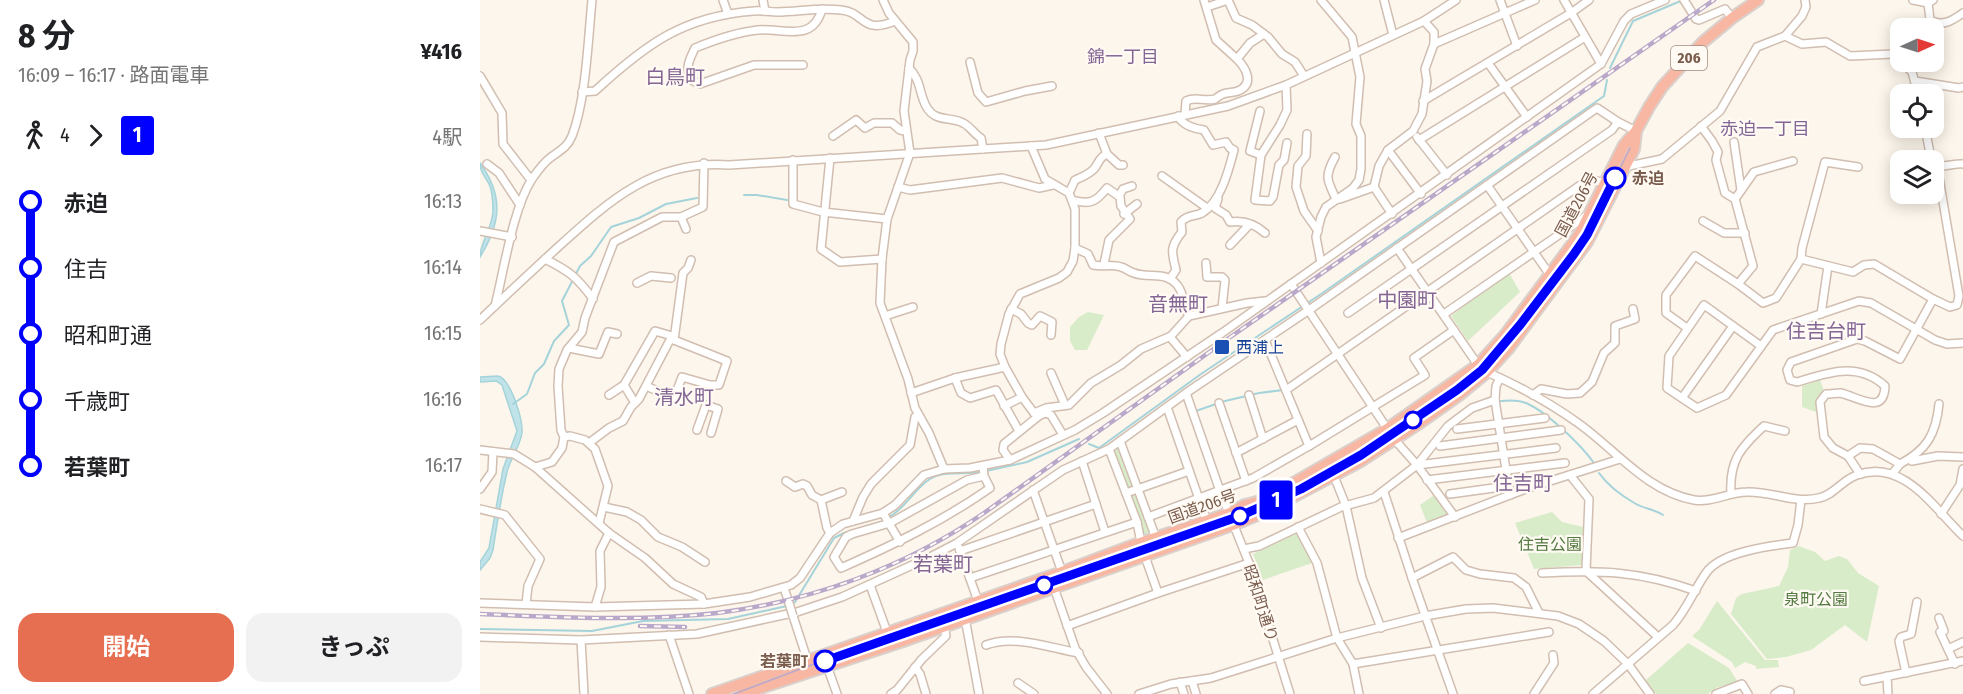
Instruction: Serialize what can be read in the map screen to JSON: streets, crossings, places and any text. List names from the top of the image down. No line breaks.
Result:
{"streets":{"highway":["206","国道206号"],"street":["昭和町通り"]},"crossings":[["国道206号","昭和町通り"]],"districts":["錦一丁目","白鳥町","赤迫一丁目","中園町","音無町","住吉台町","清水町","住吉町","若葉町"],"parks":["住吉公園","泉町公園"],"places":{"other":["赤迫","若葉町"],"transit":["西浦上"]},"lines":["tram line 1"],"north":"right","page":{"heading":["8 分","16:09 – 16:17 · 路面電車","¥416"],"on_map":"1","legs":["4","1","4駅"],"list":[{"name":"赤迫","value":"16:13"},{"name":"住吉","value":"16:14"},{"name":"昭和町通","value":"16:15"},{"name":"千歳町","value":"16:16"},{"name":"若葉町","value":"16:17"}],"buttons":["開始","きっぷ"]}}
